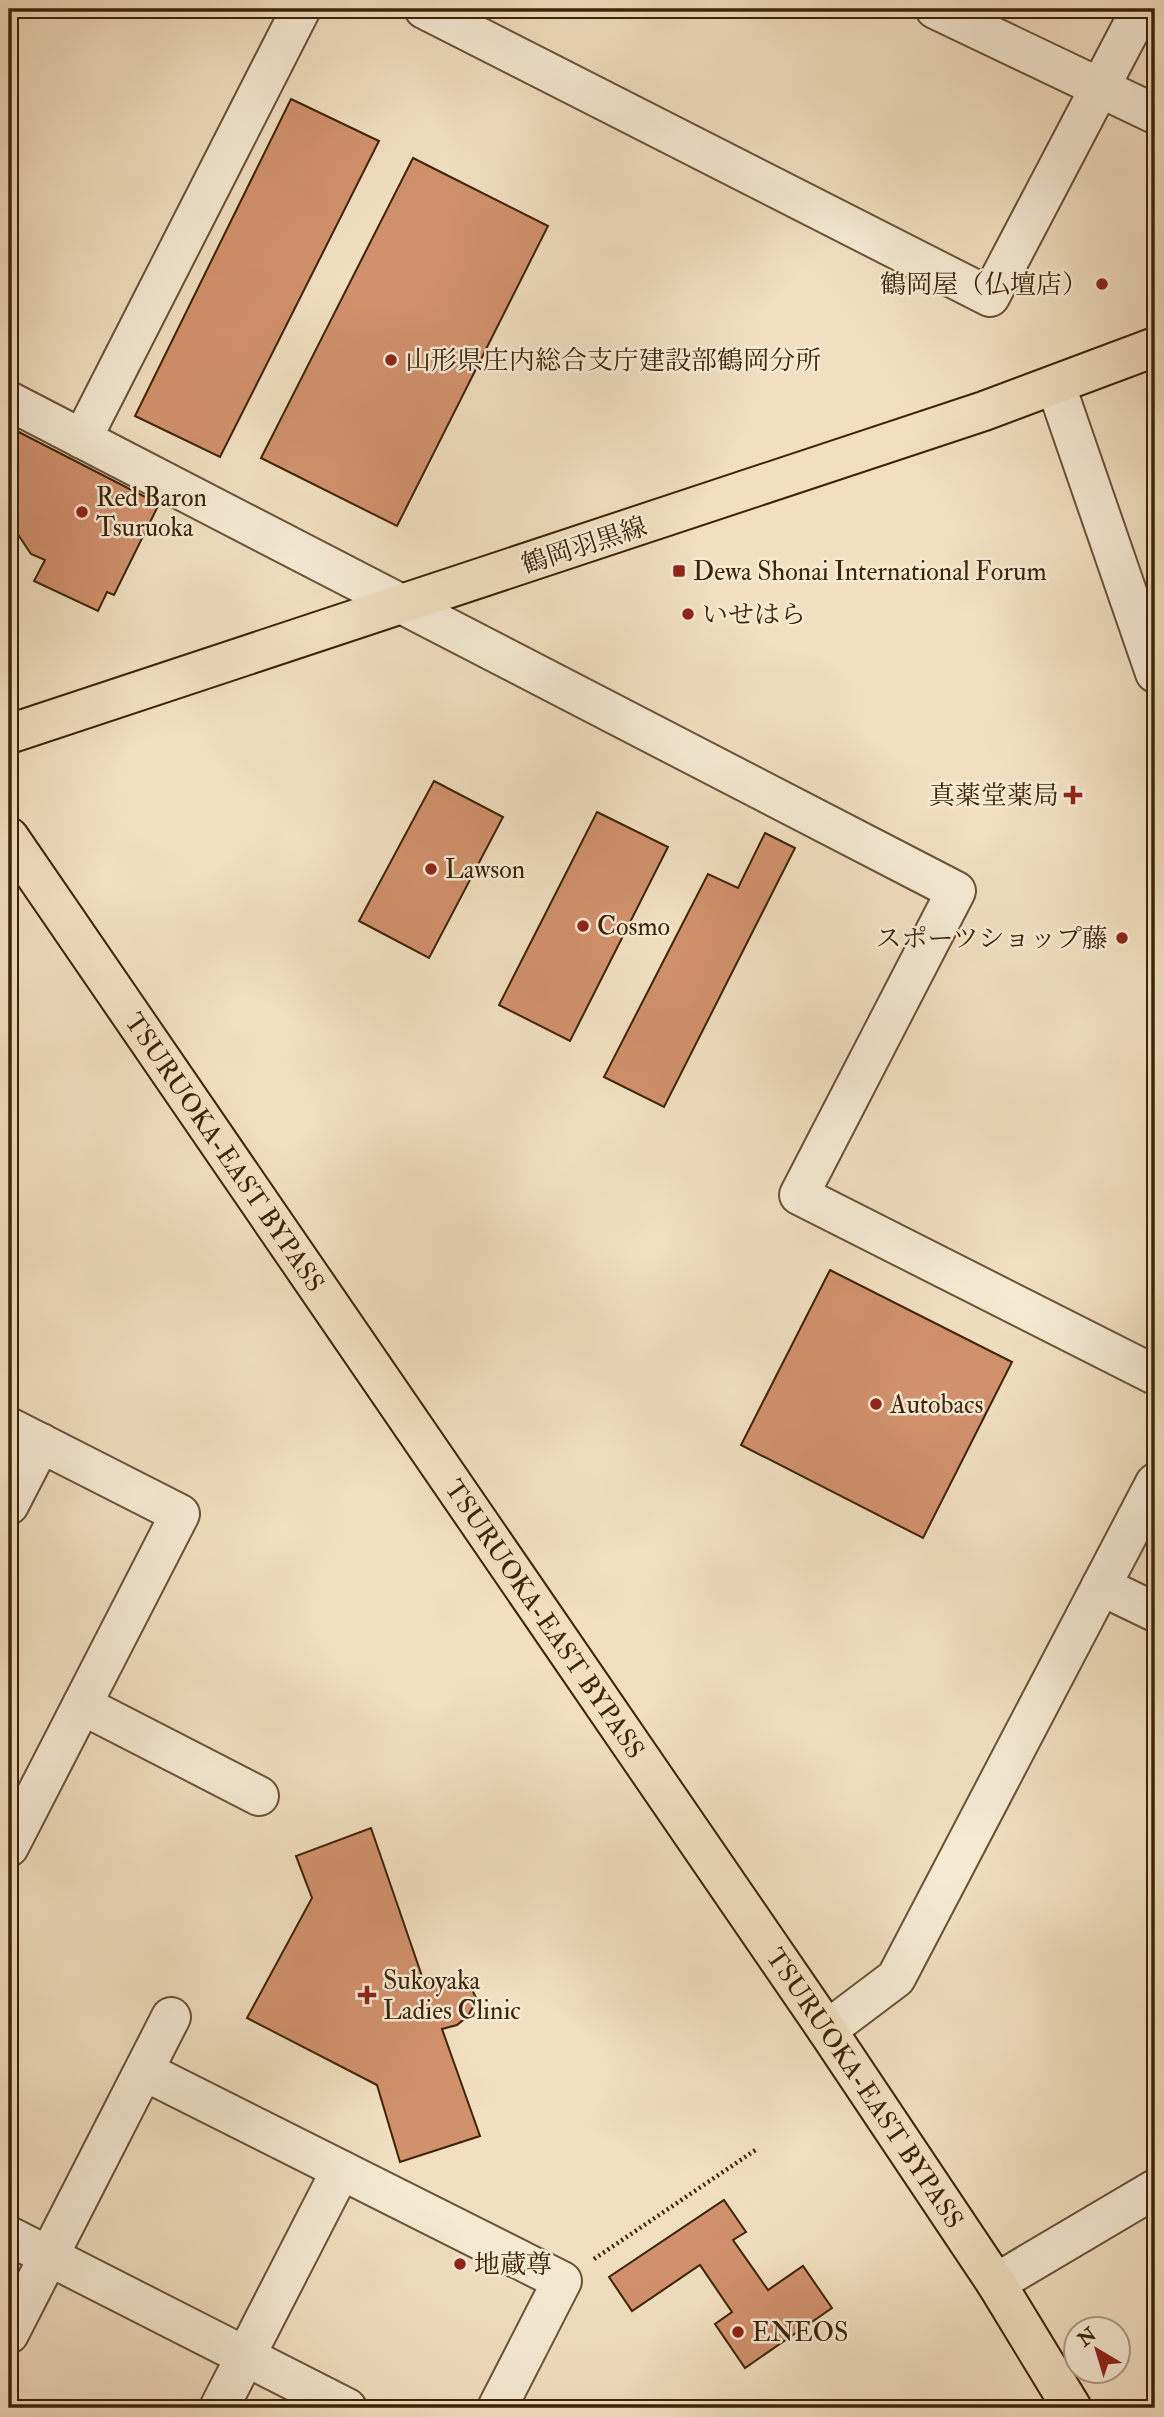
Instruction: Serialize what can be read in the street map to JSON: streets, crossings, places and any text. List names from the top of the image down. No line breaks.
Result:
{"streets":{"main road":["鶴岡羽黒線","TSURUOKA-EAST BYPASS"]},"places":{"other":["鶴岡屋（仏壇店）","山形県庄内総合支庁建設部鶴岡分所","Red Baron Tsuruoka","いせはら","Lawson","Cosmo","スポーツショップ藤","Autobacs","地蔵尊","ENEOS"],"transit":["Dewa Shonai International Forum"],"health":["真薬堂薬局","Sukoyaka Ladies Clinic"]},"north":"top left"}
